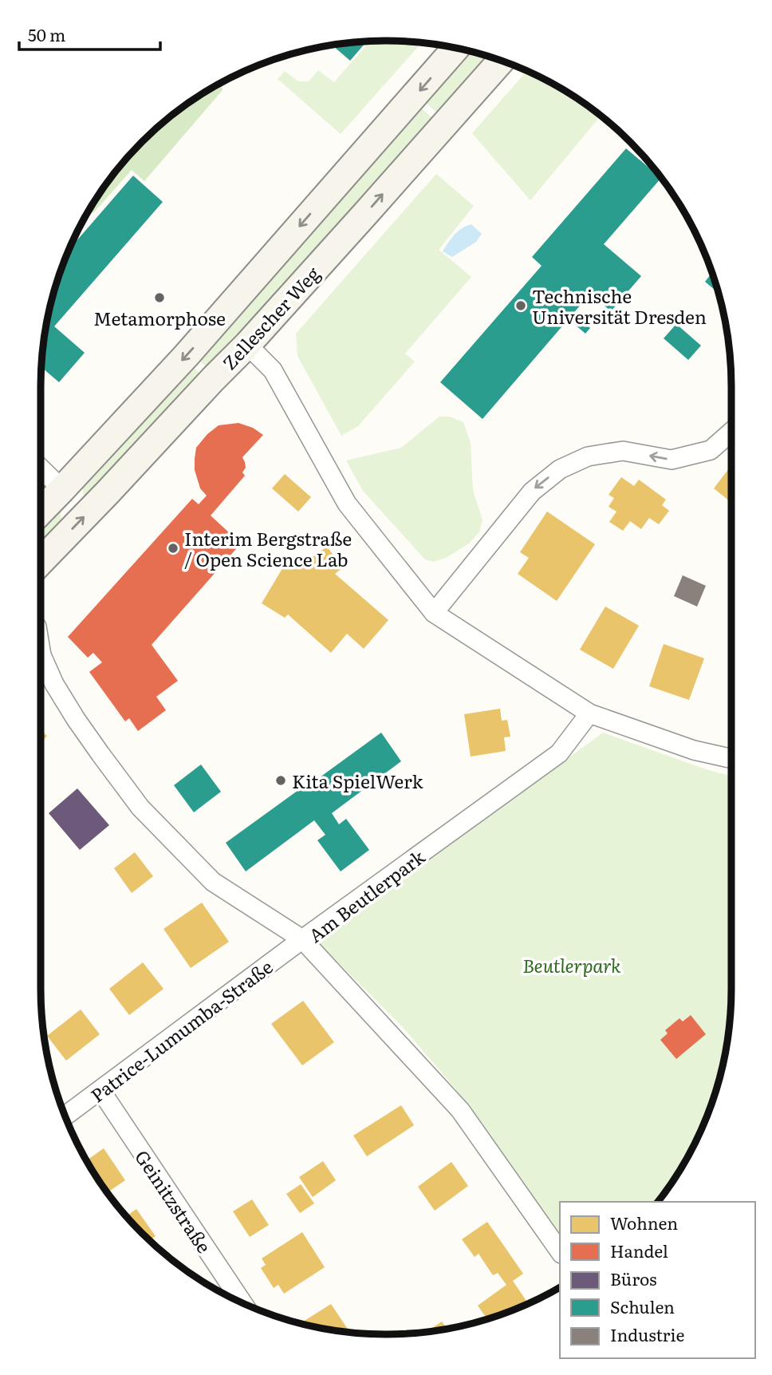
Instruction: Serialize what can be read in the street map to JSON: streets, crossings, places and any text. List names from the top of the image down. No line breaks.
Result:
{"streets":{"main road":["Zellescher Weg"],"street":["Am Beutlerpark","Patrice-Lumumba-Straße","Geinitzstraße"]},"crossings":[["Am Beutlerpark","Patrice-Lumumba-Straße"],["Patrice-Lumumba-Straße","Geinitzstraße"]],"parks":["Beutlerpark"],"places":["Metamorphose","Technische Universität Dresden","Interim Bergstraße / Open Science Lab","Kita SpielWerk"],"legend":["Wohnen","Handel","Büros","Schulen","Industrie"],"scale_bar":"50 m"}
